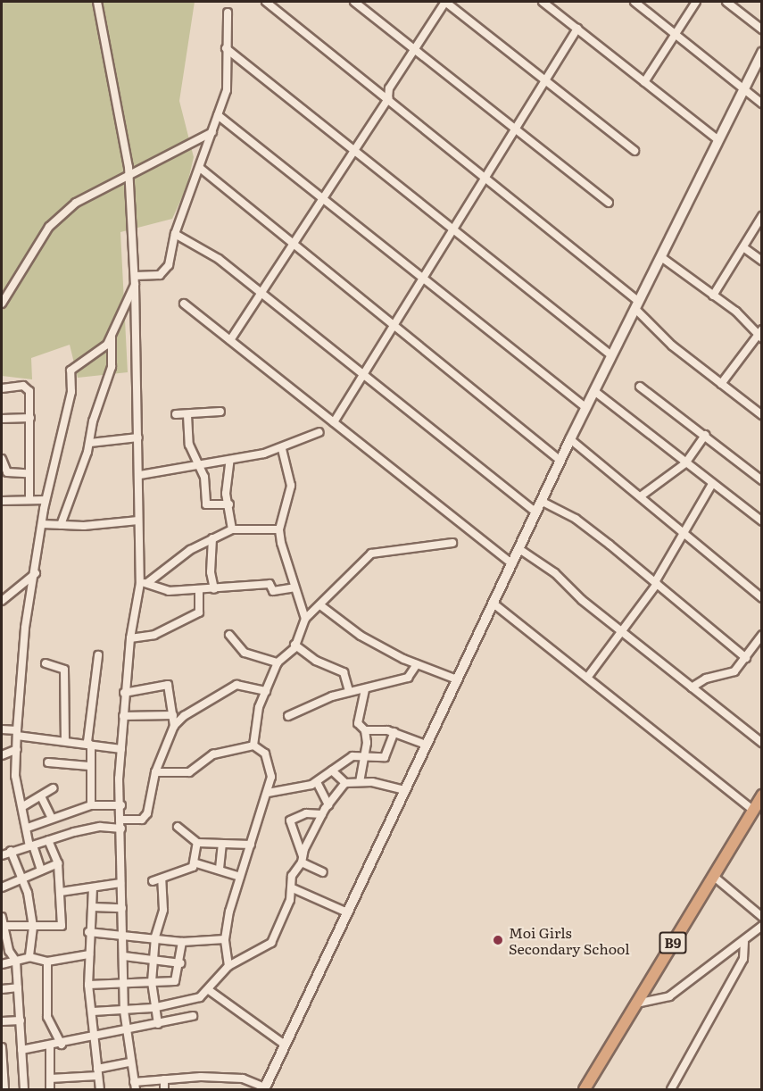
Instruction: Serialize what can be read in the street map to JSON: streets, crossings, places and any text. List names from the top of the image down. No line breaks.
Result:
{"streets":{"highway":["B9"]},"places":["Moi Girls Secondary School"]}
